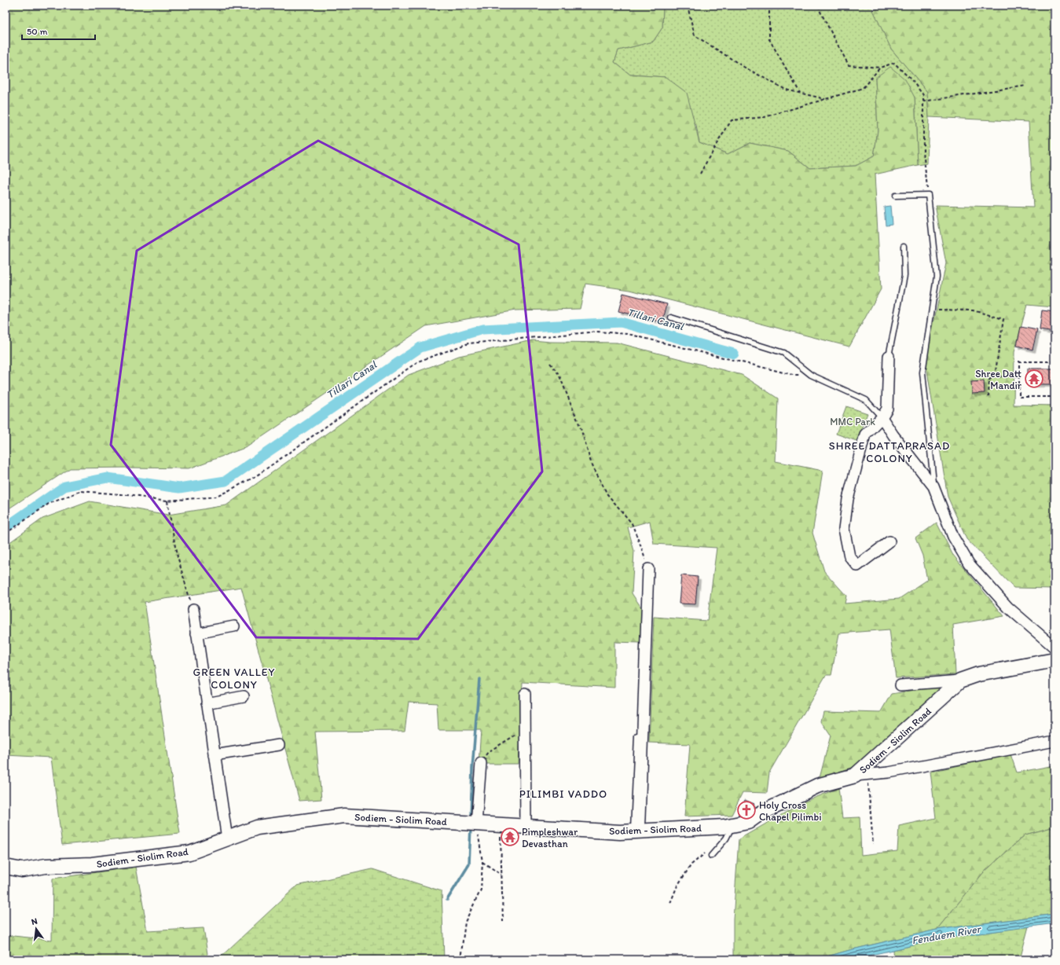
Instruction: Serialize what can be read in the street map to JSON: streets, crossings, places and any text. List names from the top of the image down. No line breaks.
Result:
{"streets":{"main road":["Sodiem - Siolim Road"]},"districts":["SHREE DATTAPRASAD COLONY","GREEN VALLEY COLONY","PILIMBI VADDO"],"water":["Tillari Canal","Fenduem River"],"parks":["MMC Park"],"places":{"temple":["Shree Datt Mandir","Pimpleshwar Devasthan"],"church":["Holy Cross Chapel Pilimbi"]},"scale_bar":"50 m","north":"top"}
